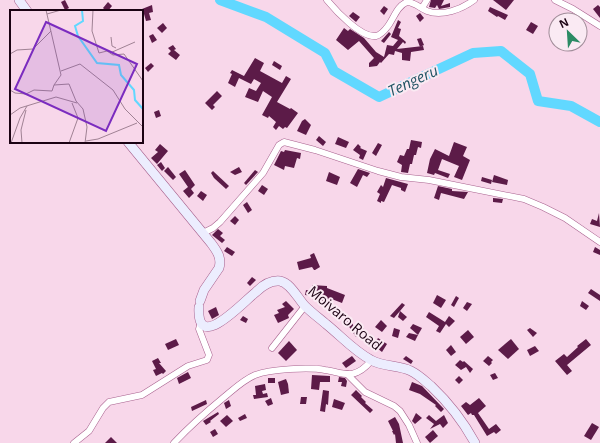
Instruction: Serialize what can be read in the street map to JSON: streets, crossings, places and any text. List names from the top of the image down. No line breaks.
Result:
{"streets":{"street":["Moivaro Road"]},"water":["Tengeru"],"north":"top left"}
